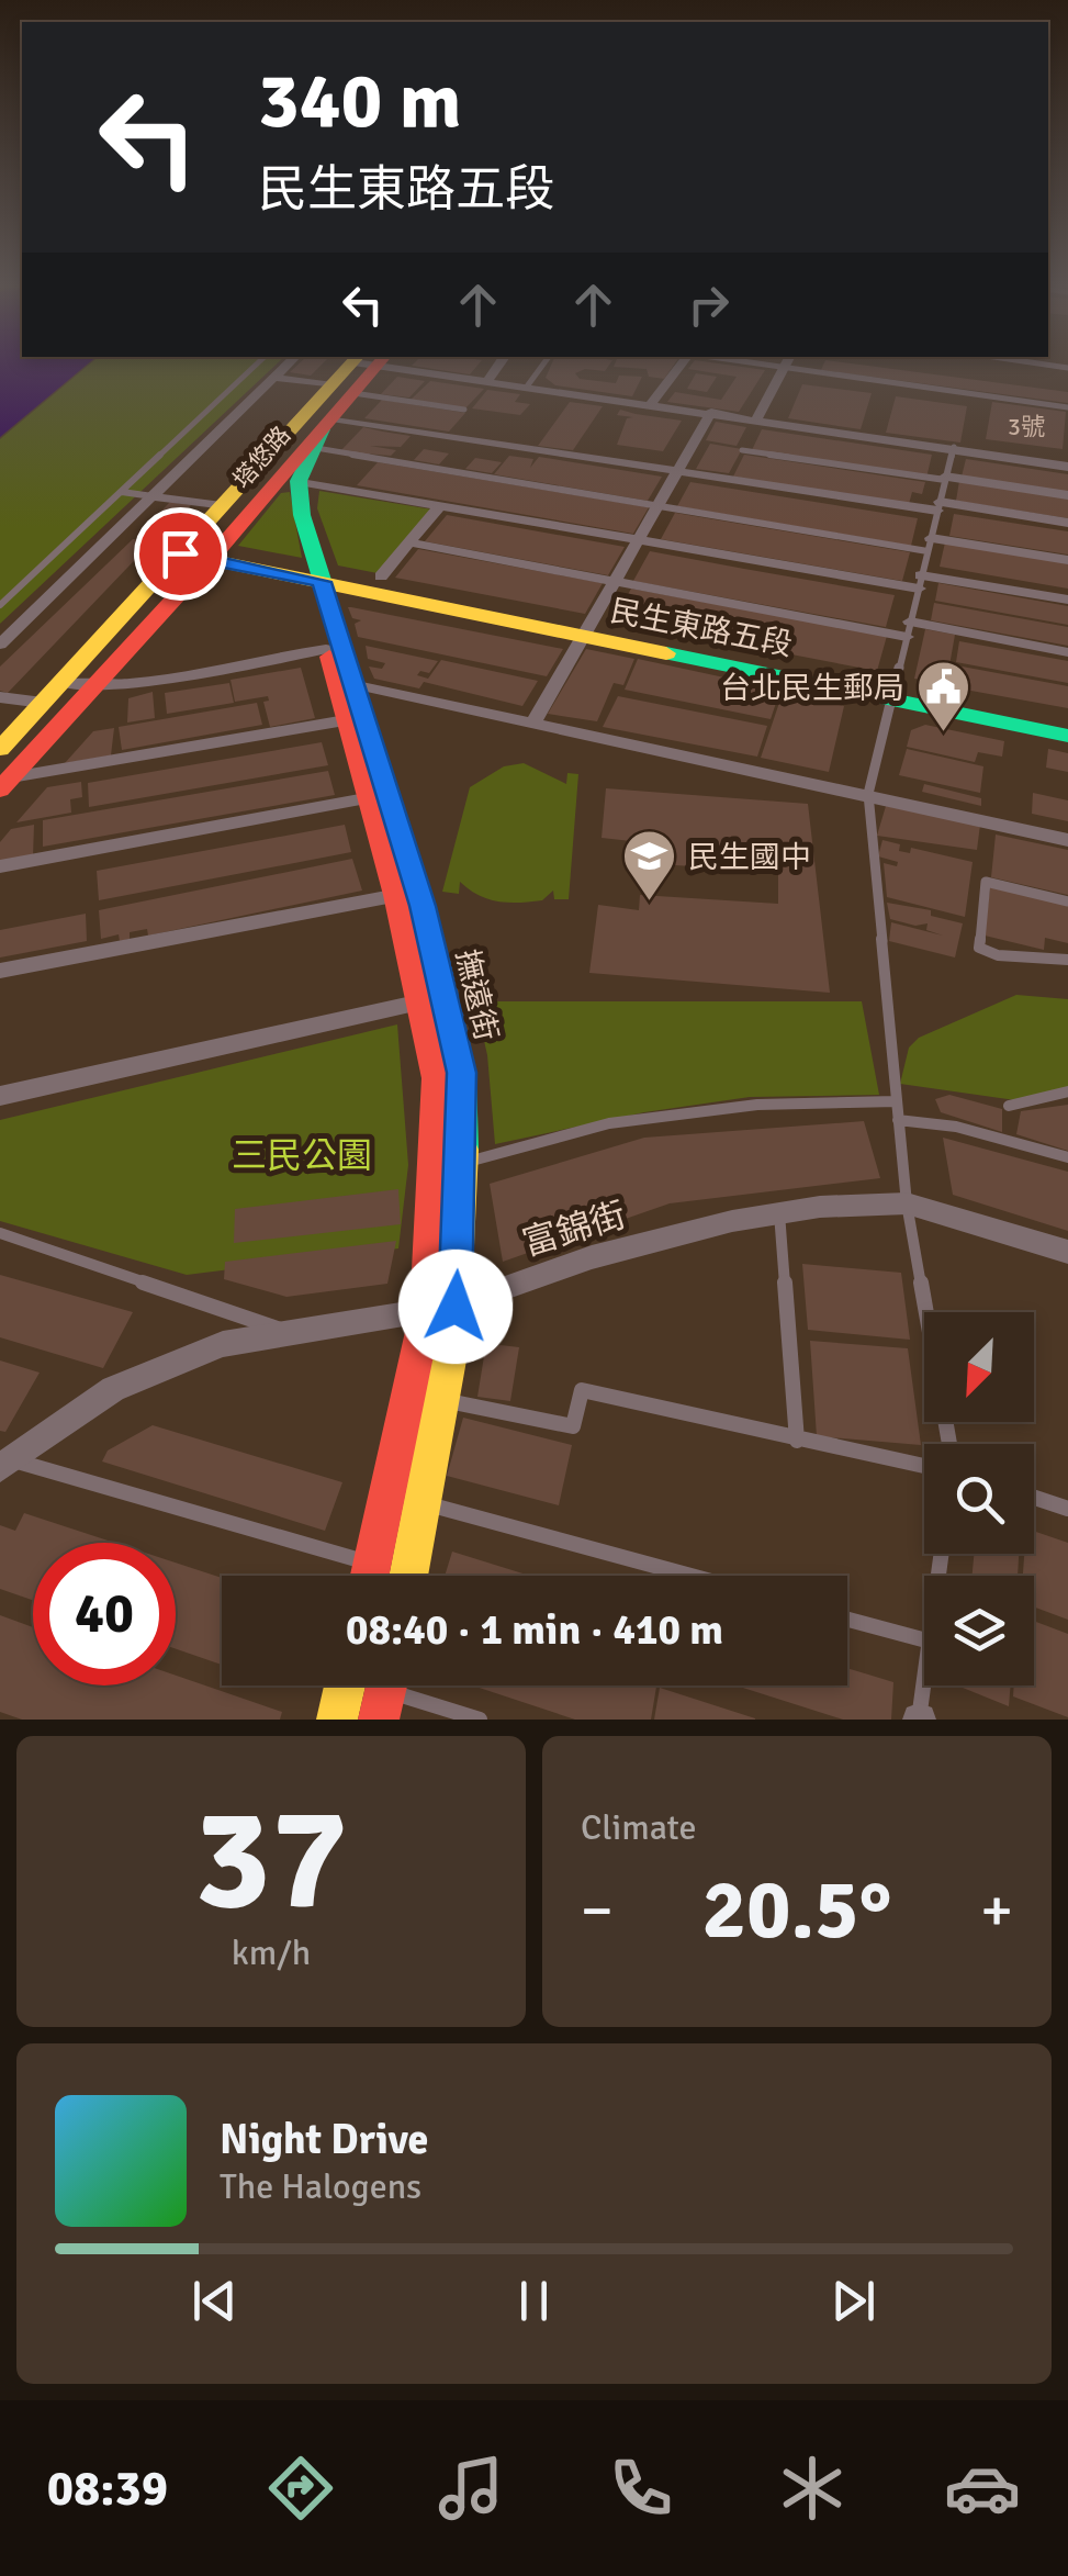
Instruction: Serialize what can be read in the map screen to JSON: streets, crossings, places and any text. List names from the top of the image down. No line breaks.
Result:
{"streets":{"street":["塔悠路","民生東路五段","撫遠街","富錦街"]},"crossings":[["塔悠路","民生東路五段"],["民生東路五段","撫遠街"],["撫遠街","富錦街"]],"parks":["三民公園"],"places":{"public building":["台北民生郵局"],"school or university":["民生國中"]},"house_numbers":["3號"],"north":"bottom left","page":{"turn":["340 m","民生東路五段"],"limit":"40","trip":"08:40 · 1 min · 410 m","tile":[["37","km/h"],"Climate"],"heat":["−","20.5°","+"],"song":["Night Drive","The Halogens"],"tabs":"08:39"}}
